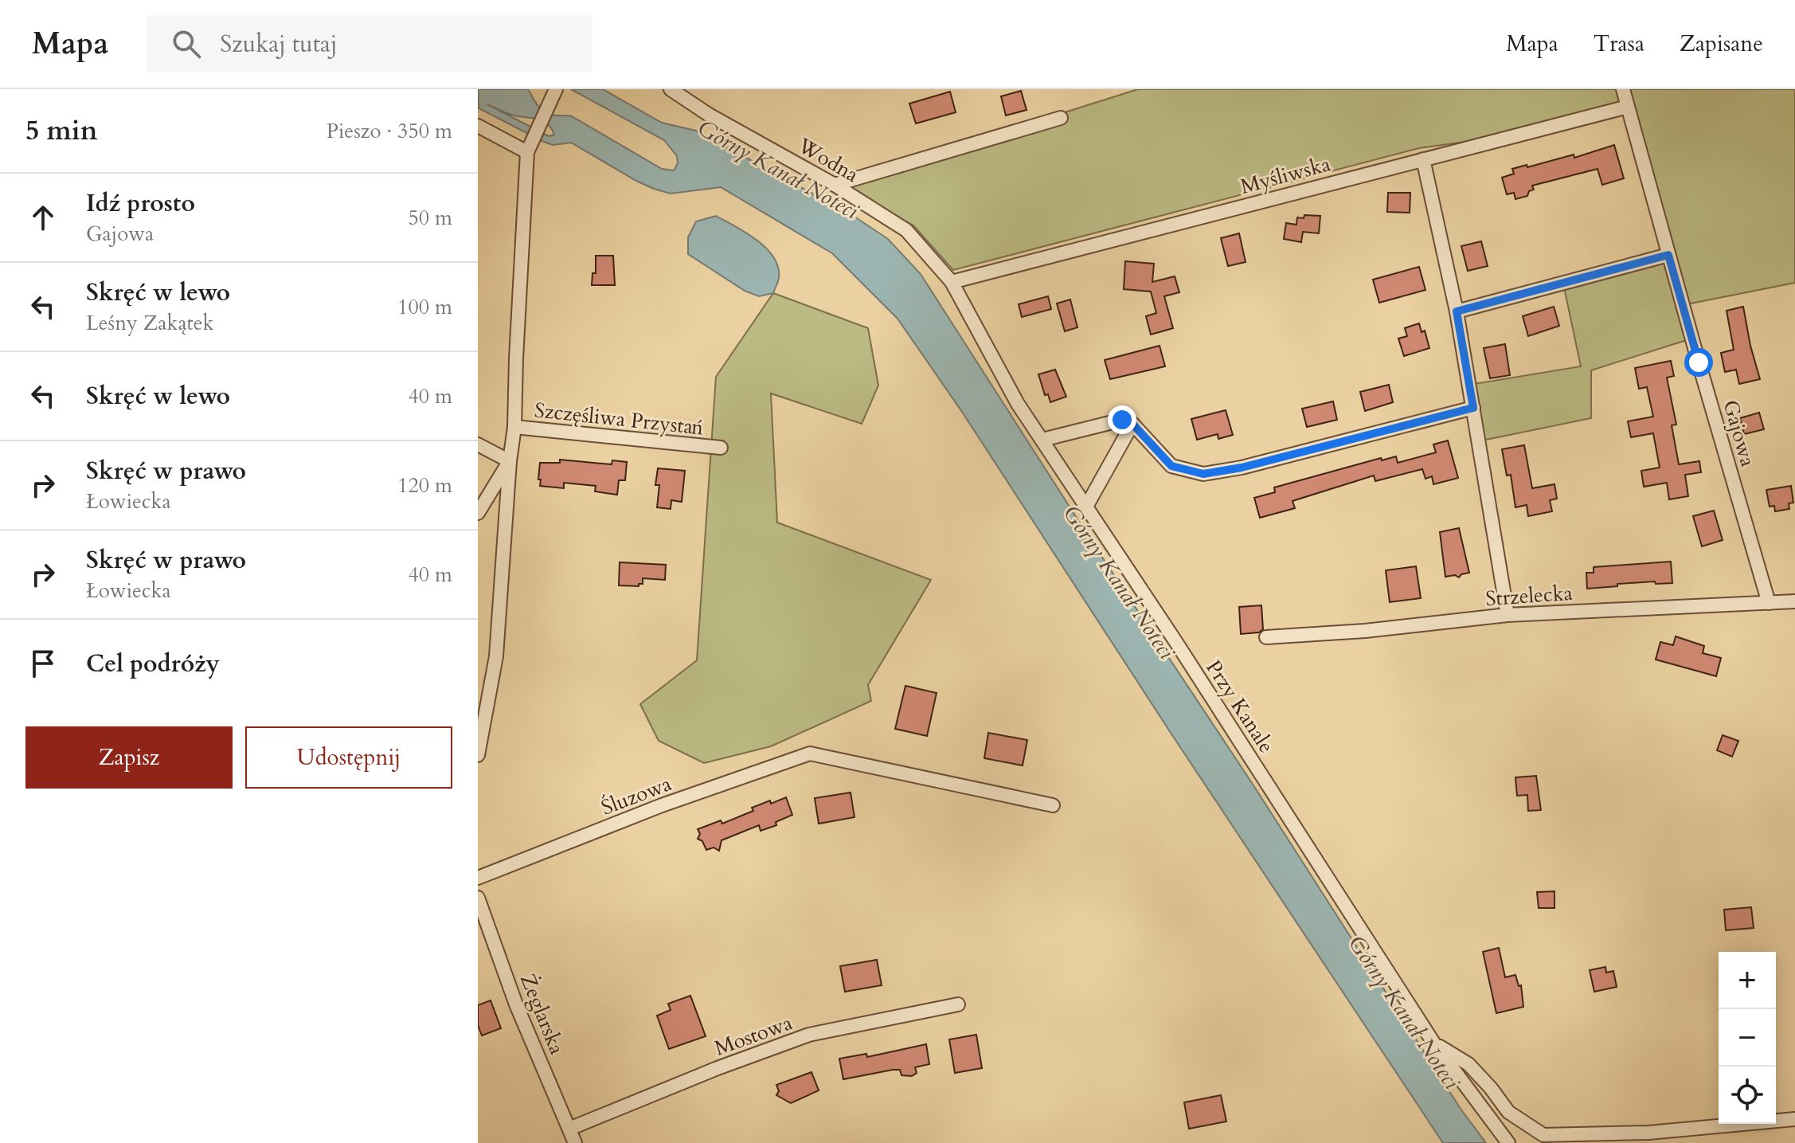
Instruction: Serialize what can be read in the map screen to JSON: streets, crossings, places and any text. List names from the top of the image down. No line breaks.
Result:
{"streets":{"street":["Wodna","Myśliwska","Szczęśliwa Przystań","Gajowa","Strzelecka","Przy Kanale","Śluzowa","Żeglarska","Mostowa"]},"crossings":[["Wodna","Myśliwska"],["Wodna","Przy Kanale"],["Myśliwska","Gajowa"],["Myśliwska","Przy Kanale"],["Gajowa","Strzelecka"],["Żeglarska","Mostowa"]],"water":["Górny Kanał Noteci"],"page":{"header":"Mapa","search":"Szukaj tutaj","nav":["Mapa","Trasa","Zapisane"],"heading":["5 min","Pieszo · 350 m"],"list":[["Idź prosto","Gajowa","50 m"],["Skręć w lewo","Leśny Zakątek","100 m"],["Skręć w lewo","40 m"],["Skręć w prawo","Łowiecka","120 m"],["Skręć w prawo","Łowiecka","40 m"],"Cel podróży"],"buttons":["Zapisz","Udostępnij"],"map_buttons":["+","−"]}}
